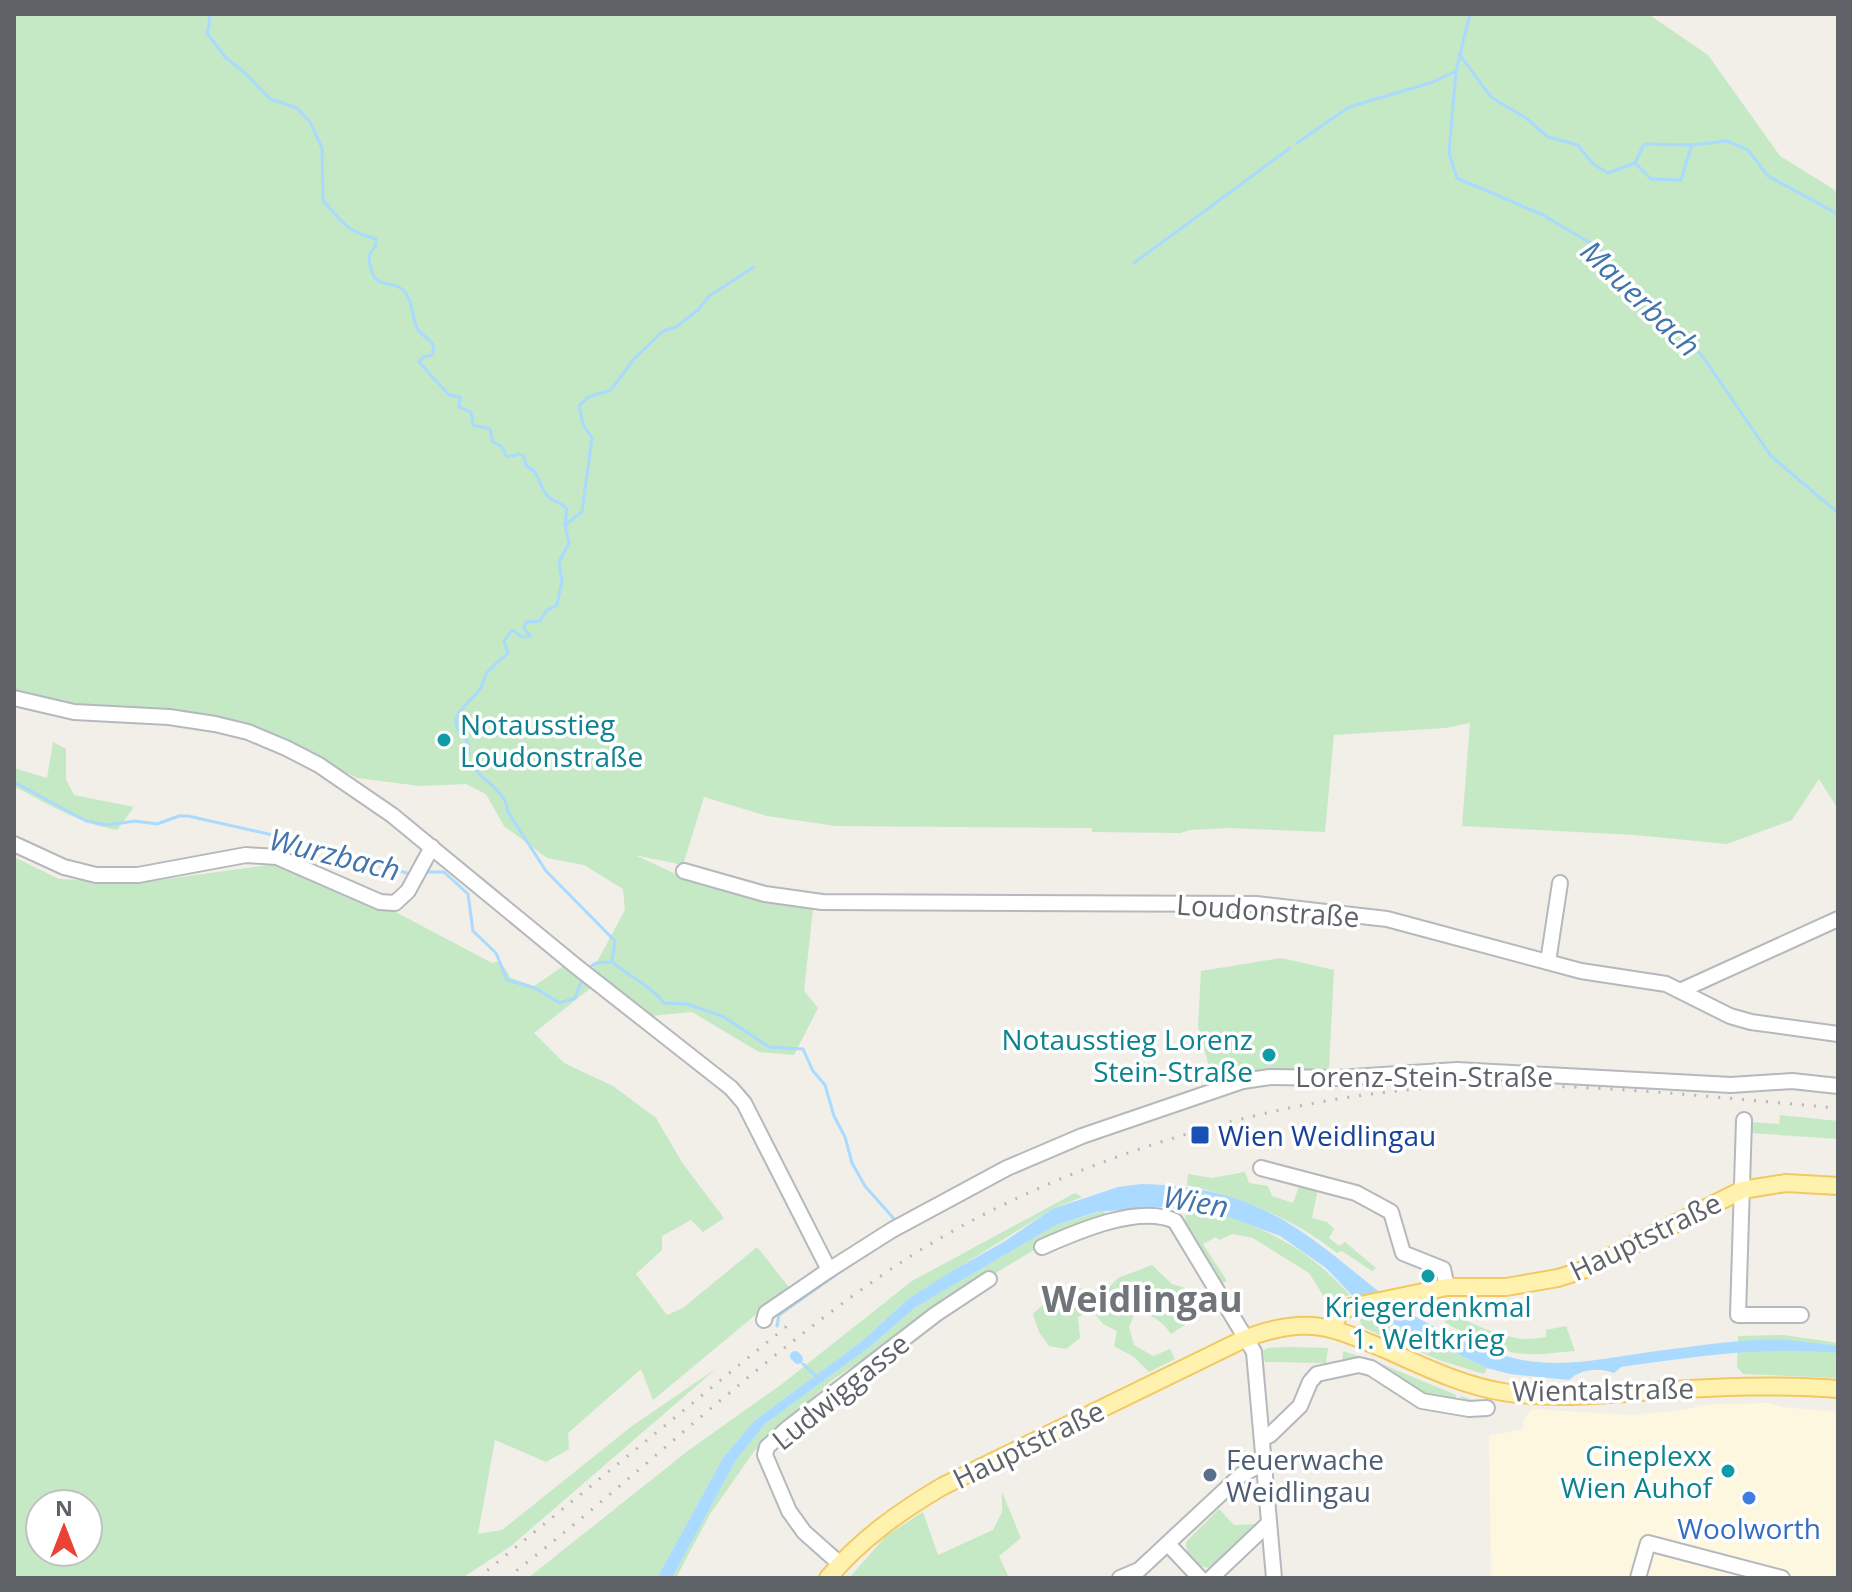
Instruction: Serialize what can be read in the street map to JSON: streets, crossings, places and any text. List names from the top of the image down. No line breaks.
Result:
{"streets":{"main road":["Hauptstraße","Wientalstraße"],"street":["Loudonstraße","Lorenz-Stein-Straße","Ludwiggasse"]},"crossings":[["Hauptstraße","Wientalstraße"],["Hauptstraße","Ludwiggasse"]],"districts":["Weidlingau"],"water":["Mauerbach","Wurzbach","Wien"],"places":{"other":["Notausstieg Loudonstraße","Notausstieg Lorenz Stein-Straße","Kriegerdenkmal 1. Weltkrieg","Cineplexx Wien Auhof","Feuerwache Weidlingau","Woolworth"],"transit":["Wien Weidlingau"]},"north":"top"}
